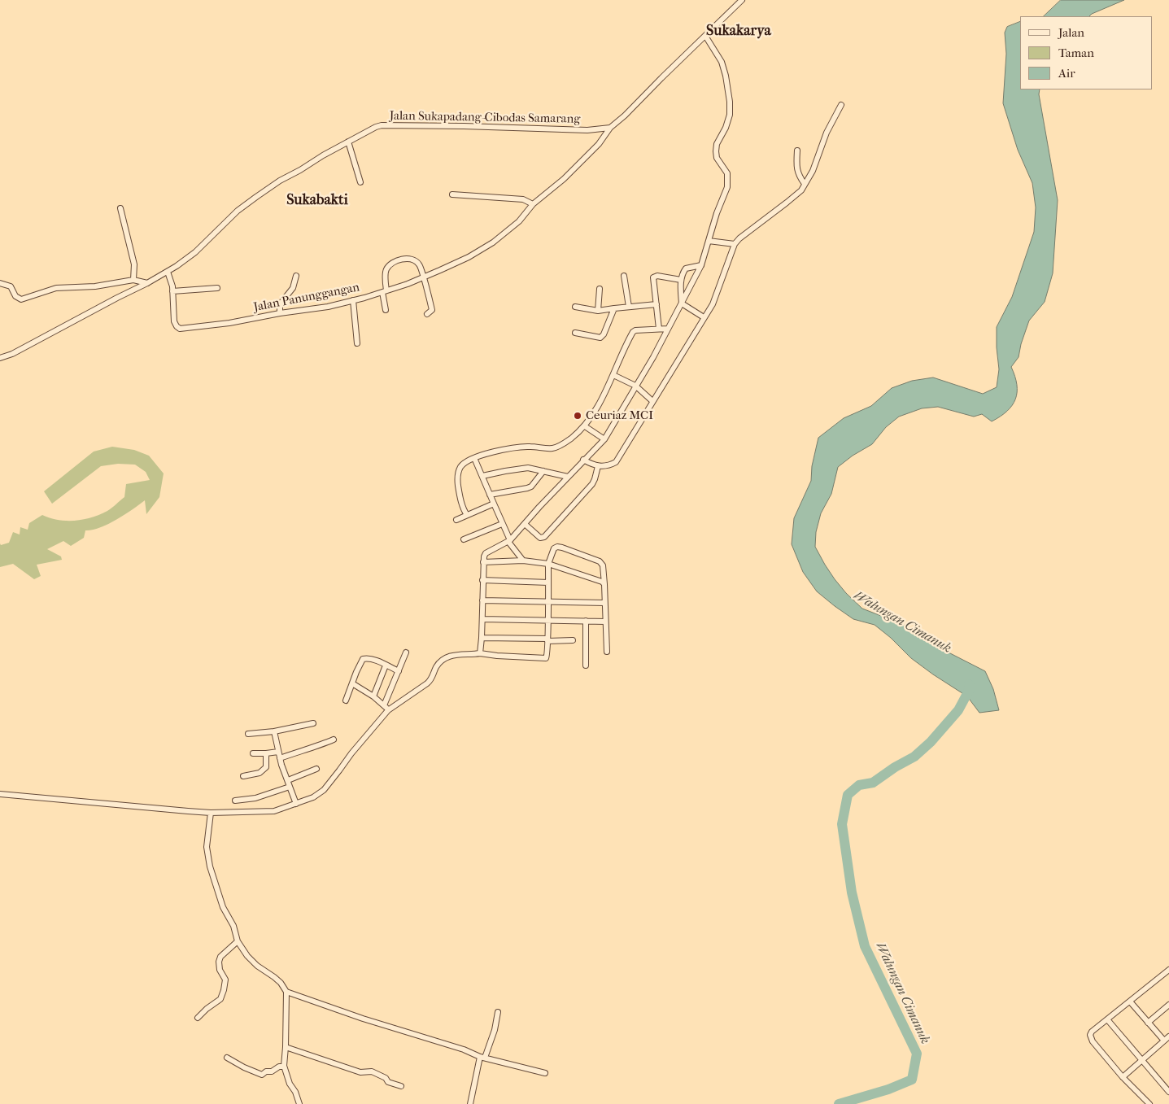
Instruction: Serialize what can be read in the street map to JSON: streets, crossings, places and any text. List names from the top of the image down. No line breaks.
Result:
{"streets":{"street":["Jalan Sukapadang-Cibodas Samarang","Jalan Panunggangan"]},"crossings":[["Jalan Sukapadang-Cibodas Samarang","Jalan Panunggangan"]],"districts":["Sukakarya","Sukabakti"],"water":["Walungan Cimanuk"],"places":["Ceuriaz MCI"],"legend":["Jalan","Taman","Air"]}
